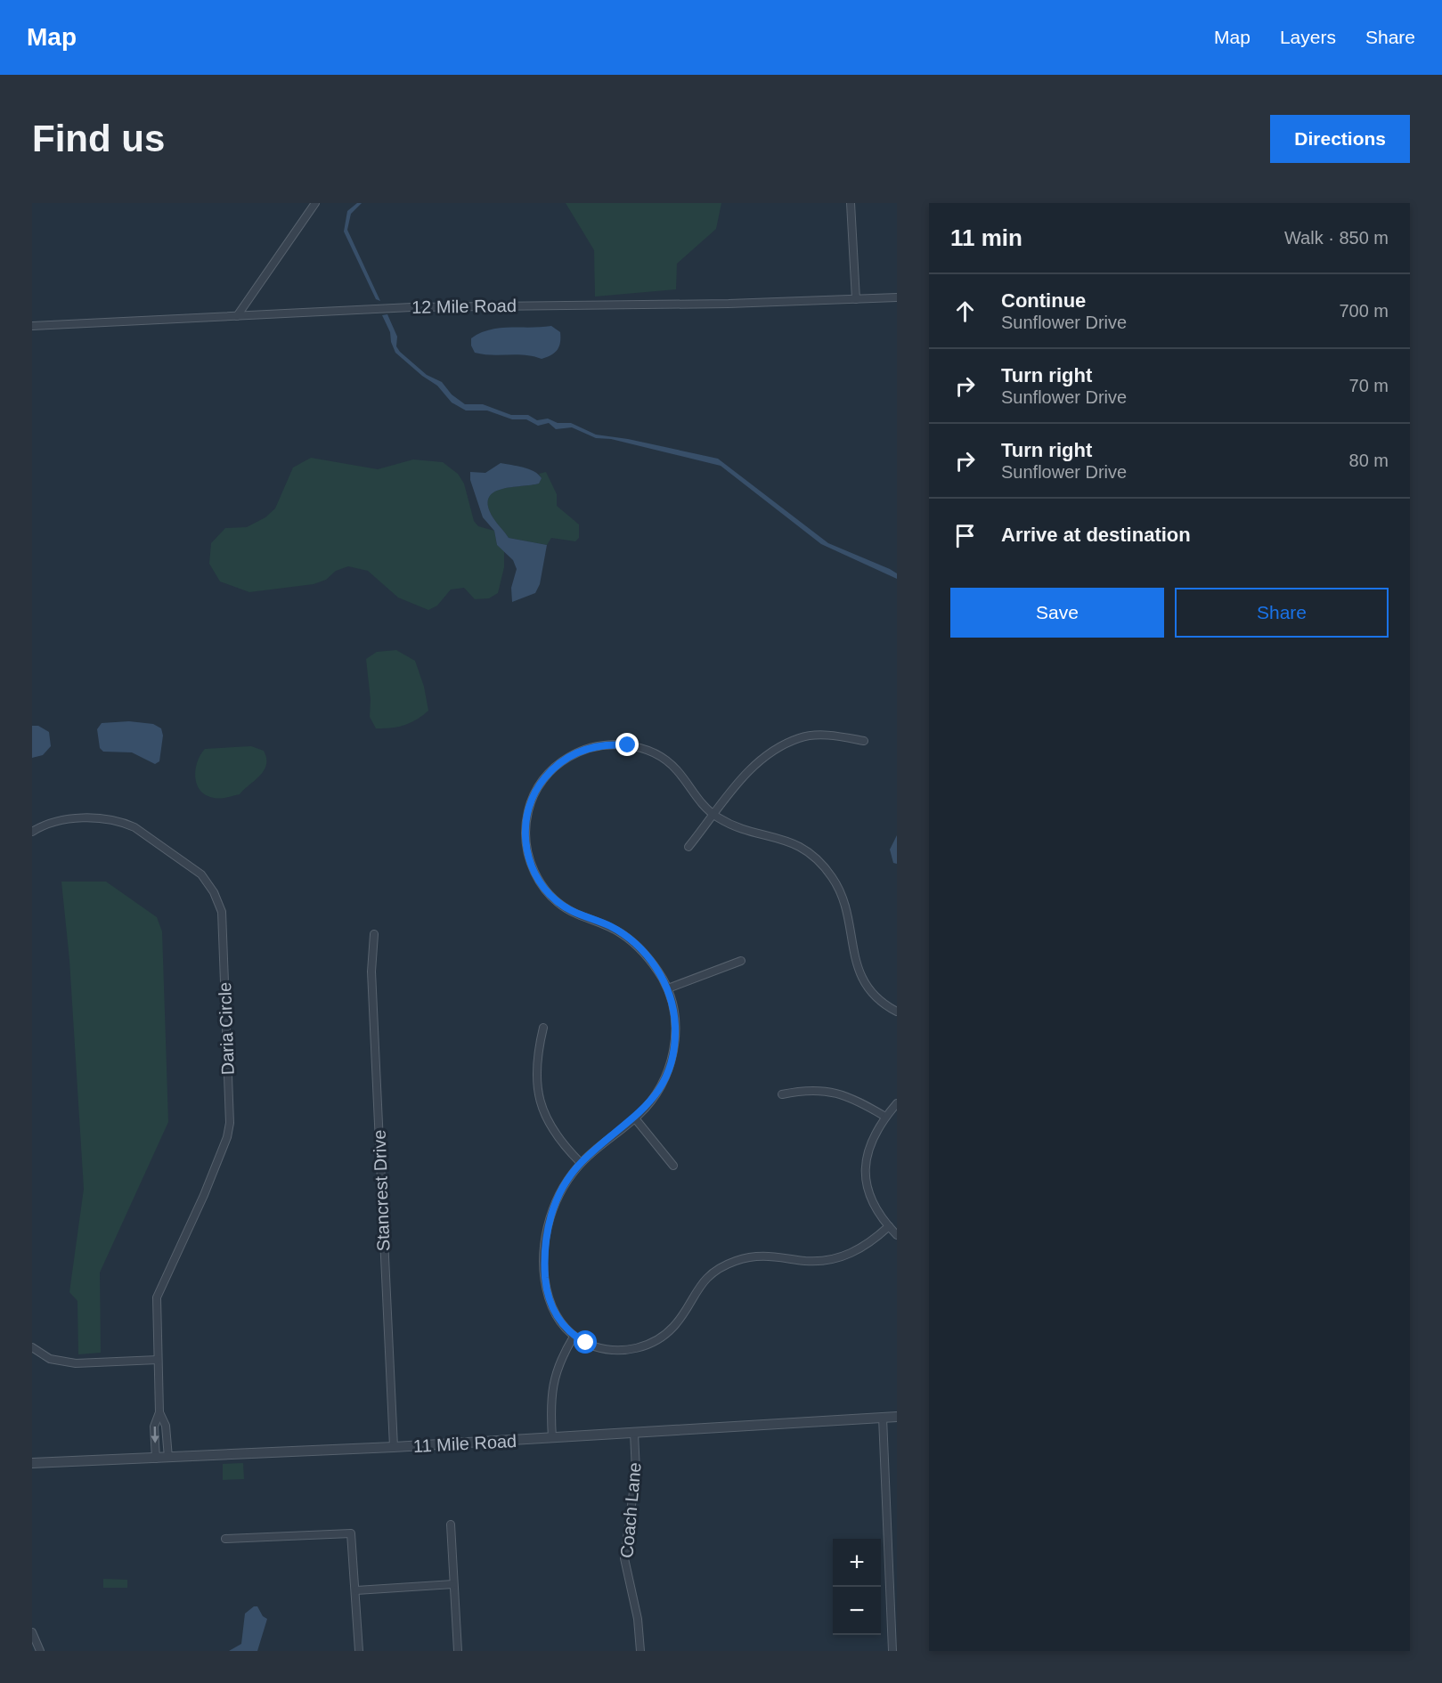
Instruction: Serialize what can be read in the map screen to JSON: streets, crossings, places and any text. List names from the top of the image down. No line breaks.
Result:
{"streets":{"street":["12 Mile Road","Daria Circle","Stancrest Drive","11 Mile Road","Coach Lane"]},"crossings":[["Daria Circle","11 Mile Road"],["Stancrest Drive","11 Mile Road"],["11 Mile Road","Coach Lane"]],"page":{"header":"Map","nav":["Map","Layers","Share"],"buttons":["Directions",["Save","Share"]],"title":"Find us","heading":["11 min","Walk · 850 m"],"list":[["Continue","Sunflower Drive","700 m"],["Turn right","Sunflower Drive","70 m"],["Turn right","Sunflower Drive","80 m"],"Arrive at destination"],"map_buttons":["+","−"]}}
